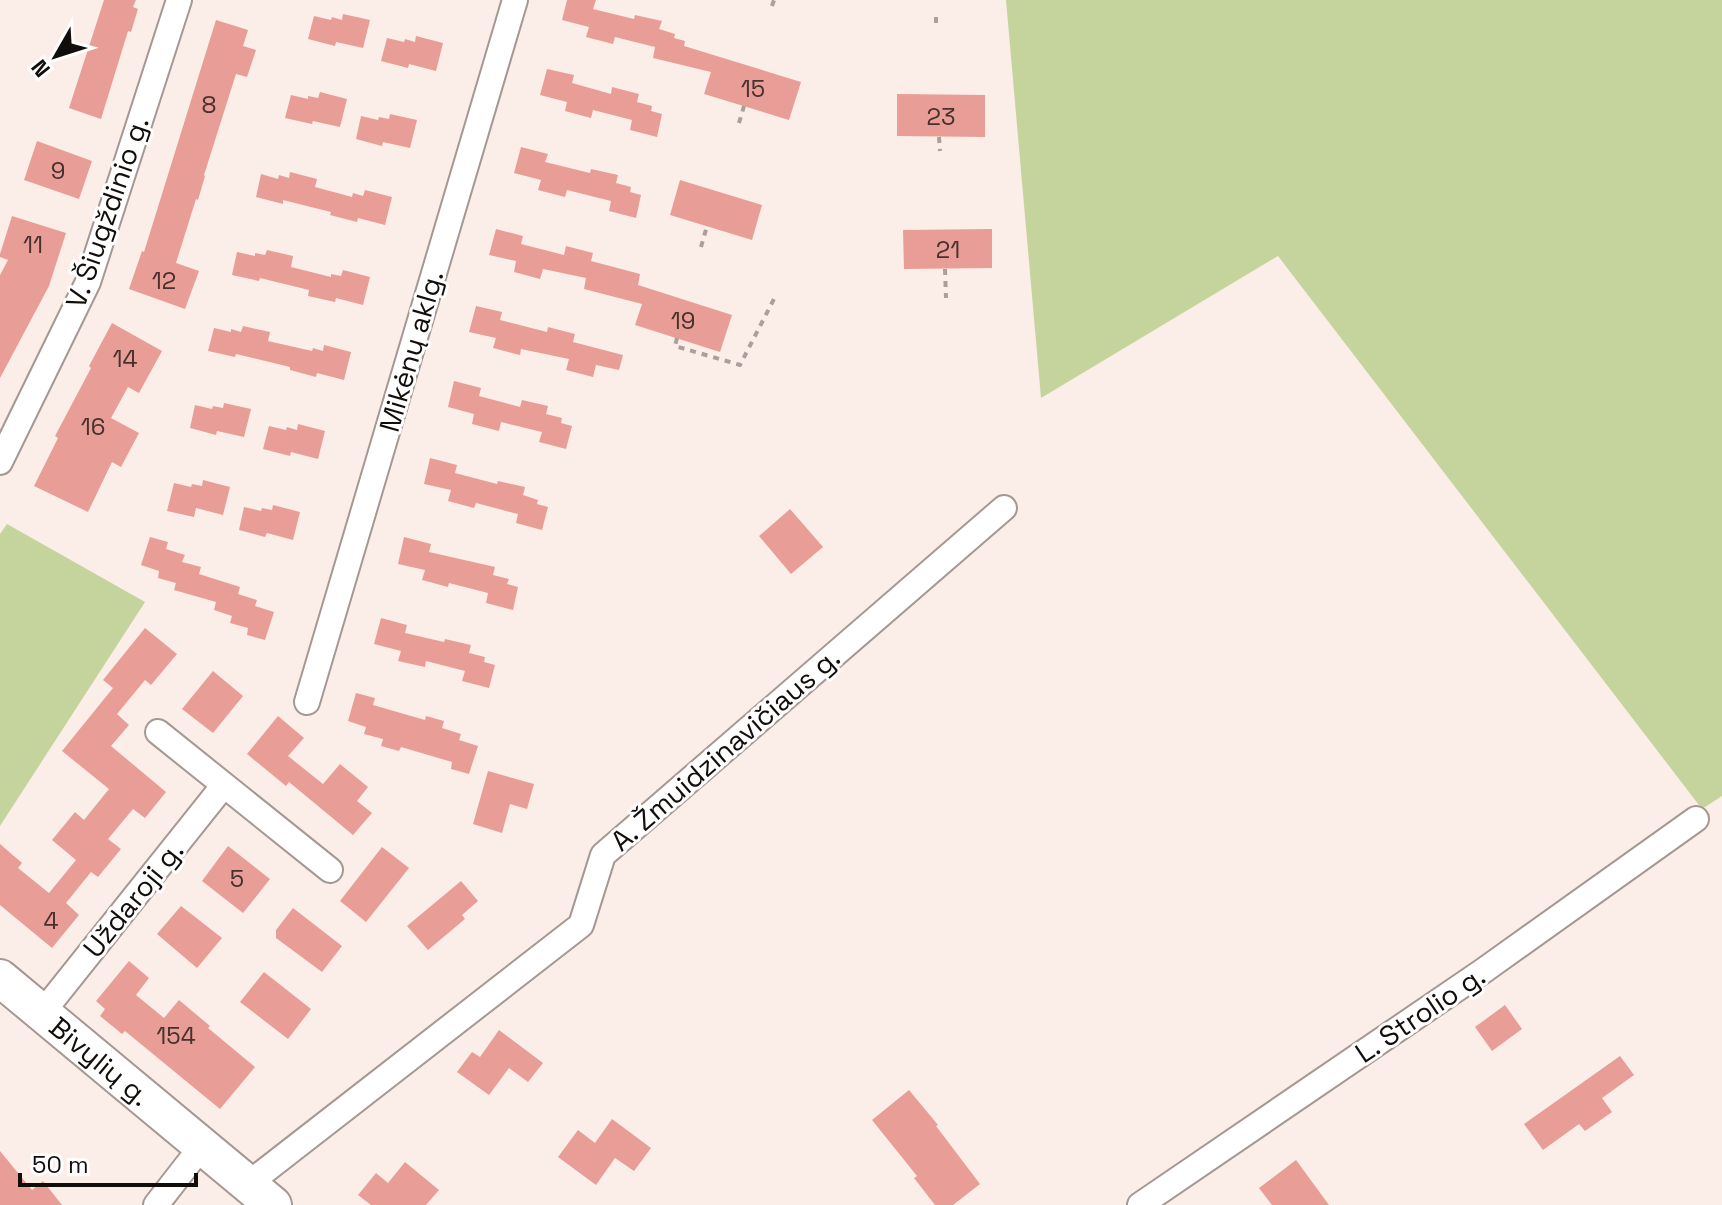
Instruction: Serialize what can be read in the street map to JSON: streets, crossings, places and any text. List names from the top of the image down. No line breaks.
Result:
{"streets":{"street":["V. Šiugždinio g.","Mikėnų aklg.","A. Žmuidzinavičiaus g.","Uždaroji g.","L. Strolio g.","Bivylių g."]},"crossings":[["A. Žmuidzinavičiaus g.","Bivylių g."],["Uždaroji g.","Bivylių g."]],"house_numbers":["15","8","23","9","11","21","12","19","14","16","5","4","154"],"scale_bar":"50 m","north":"bottom left"}
